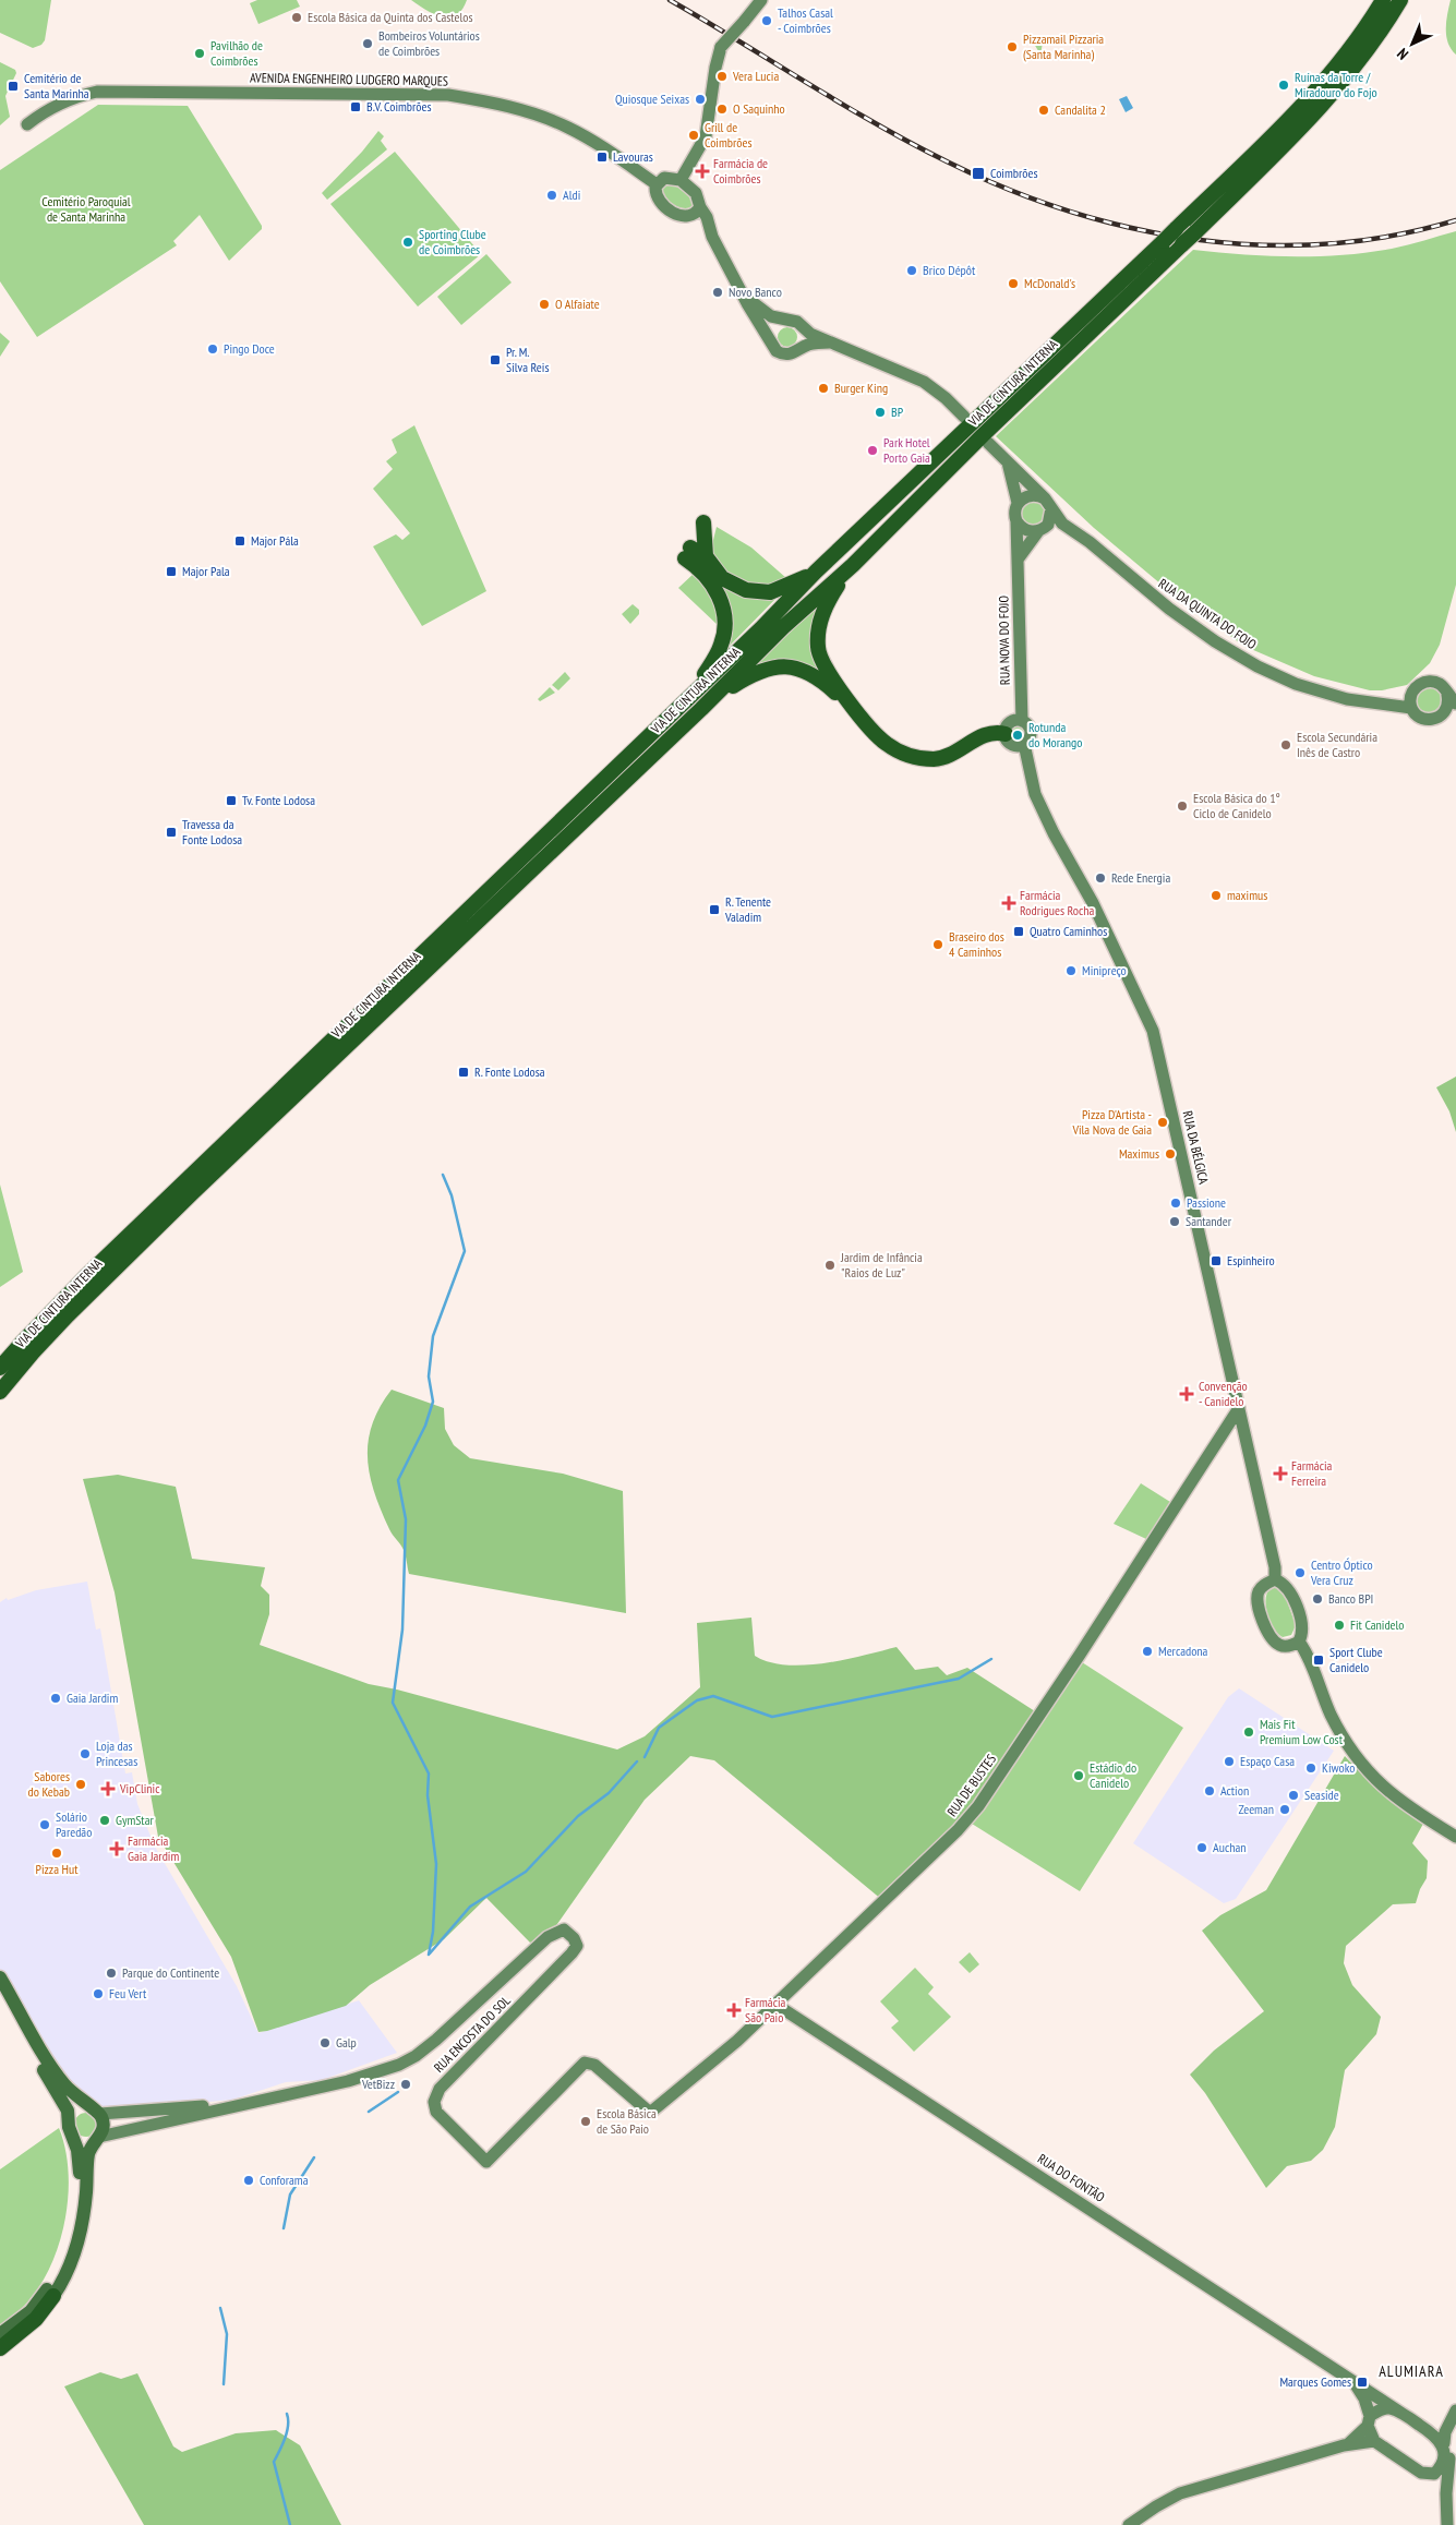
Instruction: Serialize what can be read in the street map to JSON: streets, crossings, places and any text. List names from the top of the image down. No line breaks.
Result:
{"streets":{"highway":["VIA DE CINTURA INTERNA"],"main road":["AVENIDA ENGENHEIRO LUDGERO MARQUES","RUA DA QUINTA DO FOJO","RUA NOVA DO FOJO","RUA DA BÉLGICA","RUA DE BUSTES","RUA ENCOSTA DO SOL","RUA DO FONTÃO"]},"crossings":[["RUA DA QUINTA DO FOJO","RUA NOVA DO FOJO"],["RUA NOVA DO FOJO","RUA DA BÉLGICA"],["RUA DA BÉLGICA","RUA DE BUSTES"],["RUA DE BUSTES","RUA ENCOSTA DO SOL"],["RUA DE BUSTES","RUA DO FONTÃO"]],"districts":["ALUMIARA"],"parks":["Cemitério Paroquial de Santa Marinha"],"places":{"other":["Escola Básica da Quinta dos Castelos","Talhos Casal - Coimbrões","Bombeiros Voluntários de Coimbrões","Pizzamail Pizzaria (Santa Marinha)","Pavilhão de Coimbrões","Vera Lucia","Ruínas da Torre / Miradouro do Fojo","Quiosque Seixas","O Saquinho","Candalita 2","Grill de Coimbrões","Aldi","Sporting Clube de Coimbrões","Brico Dépôt","McDonald's","Novo Banco","O Alfaiate","Pingo Doce","Burger King","BP","Park Hotel Porto Gaia","Rotunda do Morango","Escola Secundária Inês de Castro","Escola Básica do 1º Ciclo de Canidelo","Rede Energia","maximus","Braseiro dos 4 Caminhos","Minipreço","Pizza D'Artista - Vila Nova de Gaia","Maximus","Passione","Santander","Jardim de Infância \"Raios de Luz\"","Centro Óptico Vera Cruz","Banco BPI","Fit Canidelo","Mercadona","Gaia Jardim","Mais Fit Premium Low Cost","Loja das Princesas","Espaço Casa","Kiwoko","Estádio do Canidelo","Sabores do Kebab","Action","Seaside","Zeeman","GymStar","Solário Paredão","Auchan","Pizza Hut","Parque do Continente","Feu Vert","Galp","VetBizz","Escola Básica de São Paio","Conforama"],"transit":["Cemitério de Santa Marinha","B.V. Coimbrões","Lavouras","Coimbrões","Pr. M. Silva Reis","Major Pála","Major Pala","Tv. Fonte Lodosa","Travessa da Fonte Lodosa","R. Tenente Valadim","Quatro Caminhos","R. Fonte Lodosa","Espinheiro","Sport Clube Canidelo","Marques Gomes"],"health":["Farmácia de Coimbrões","Farmácia Rodrigues Rocha","Convenção - Canidelo","Farmácia Ferreira","VipClinic","Farmácia Gaia Jardim","Farmácia São Paio"]},"north":"bottom left"}
